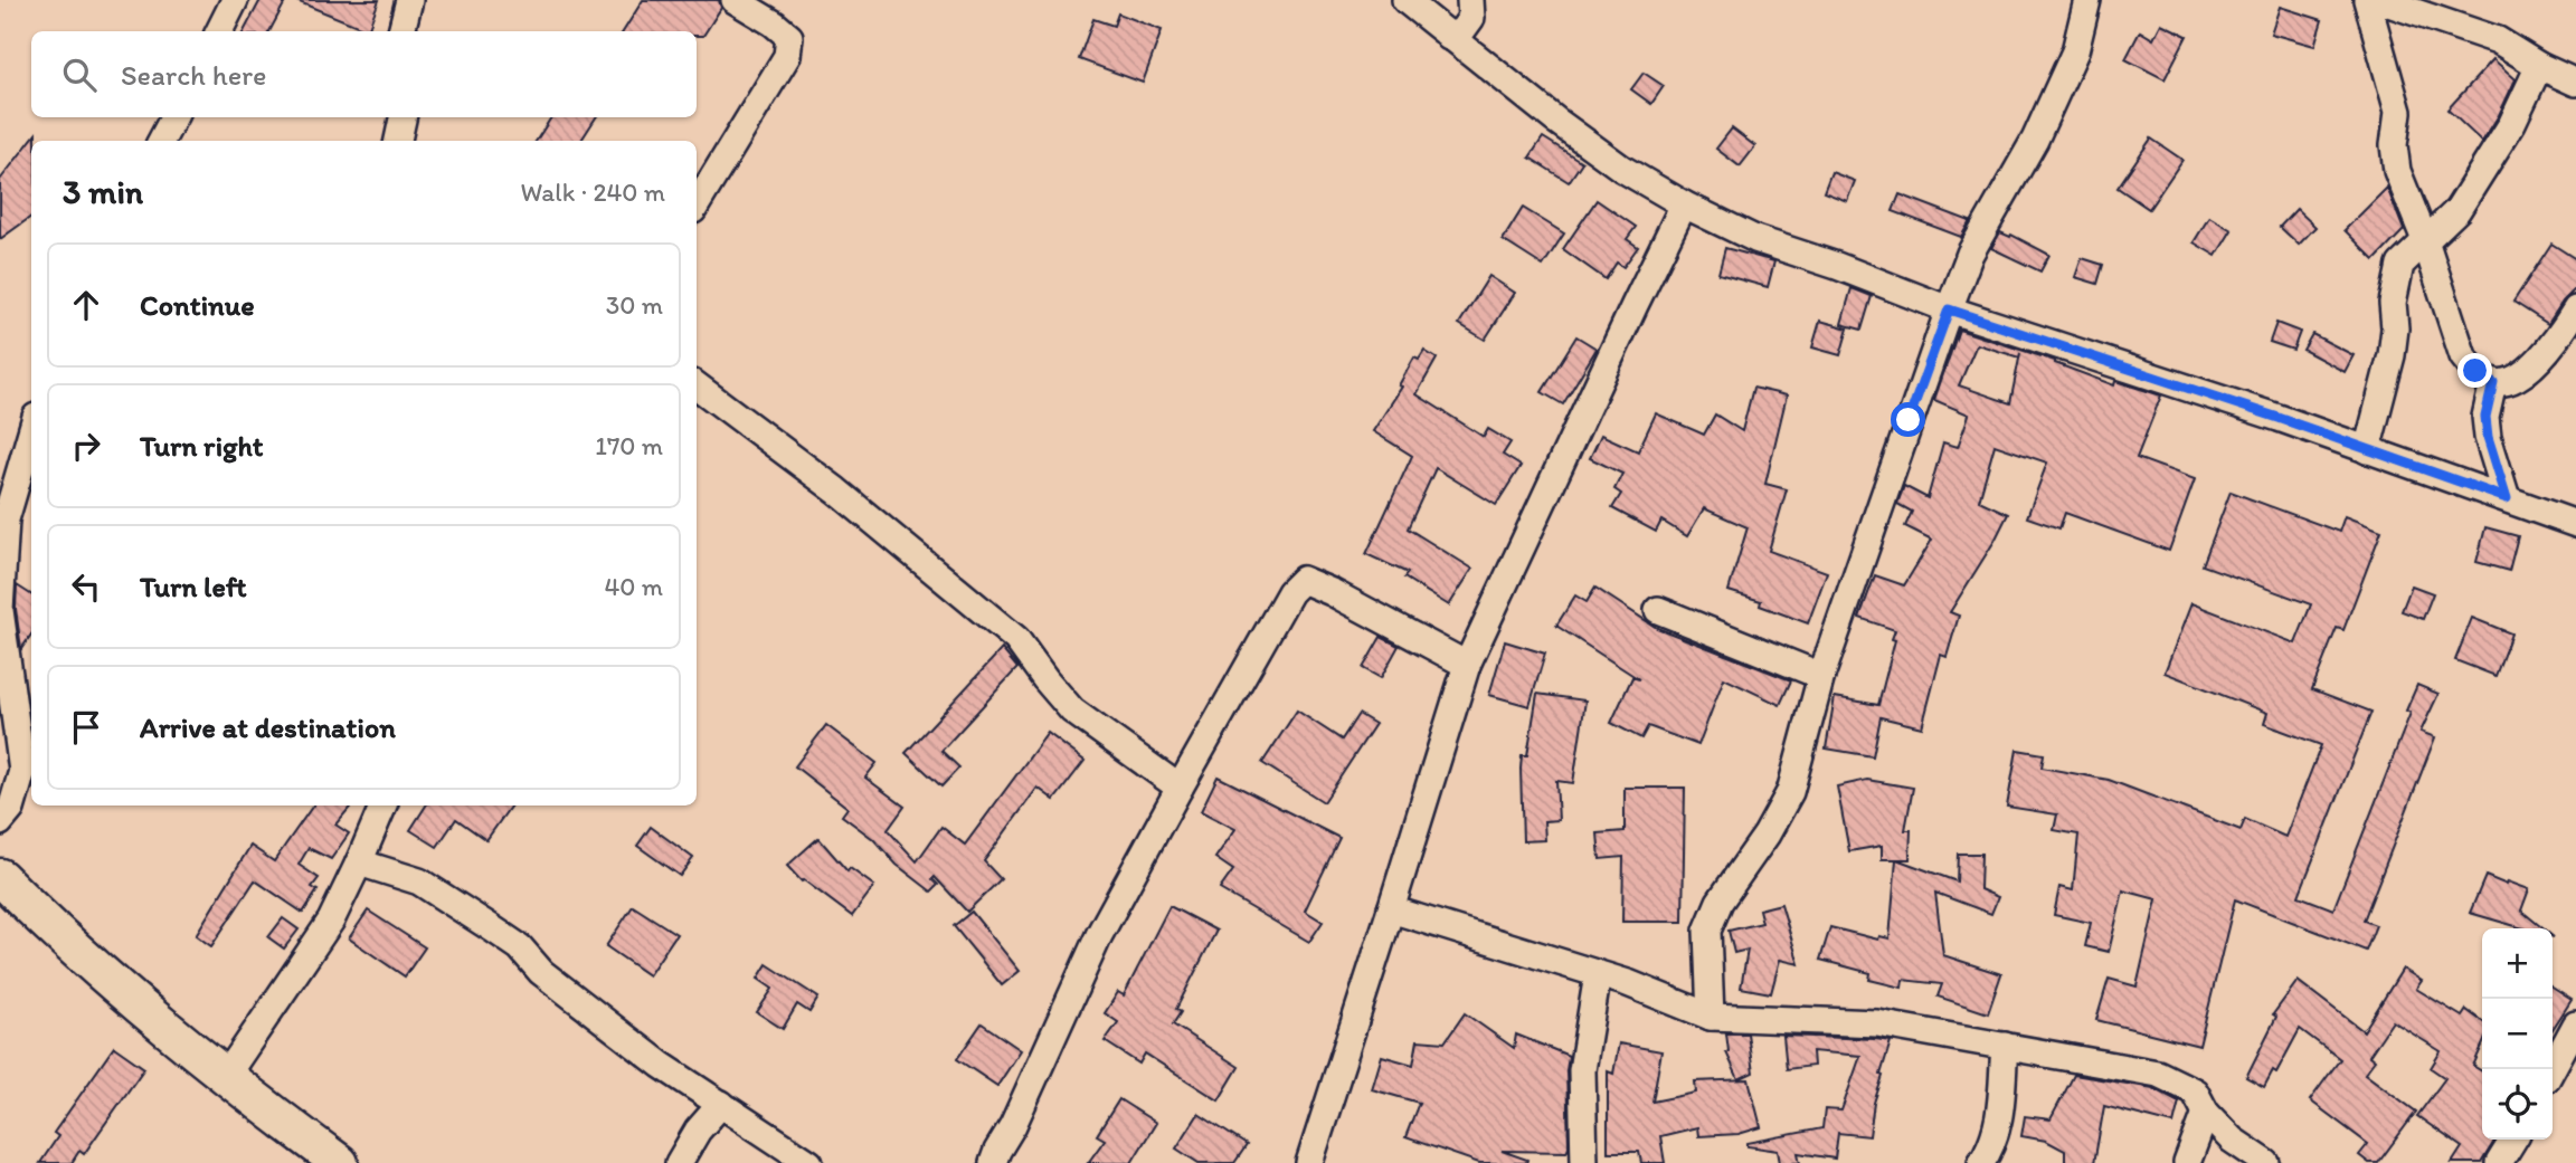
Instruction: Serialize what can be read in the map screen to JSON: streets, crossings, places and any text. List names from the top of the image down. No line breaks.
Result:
{"page":{"search":"Search here","heading":["3 min","Walk · 240 m"],"list":[["Continue","30 m"],["Turn right","170 m"],["Turn left","40 m"],"Arrive at destination"],"map_buttons":["+","−"]}}
